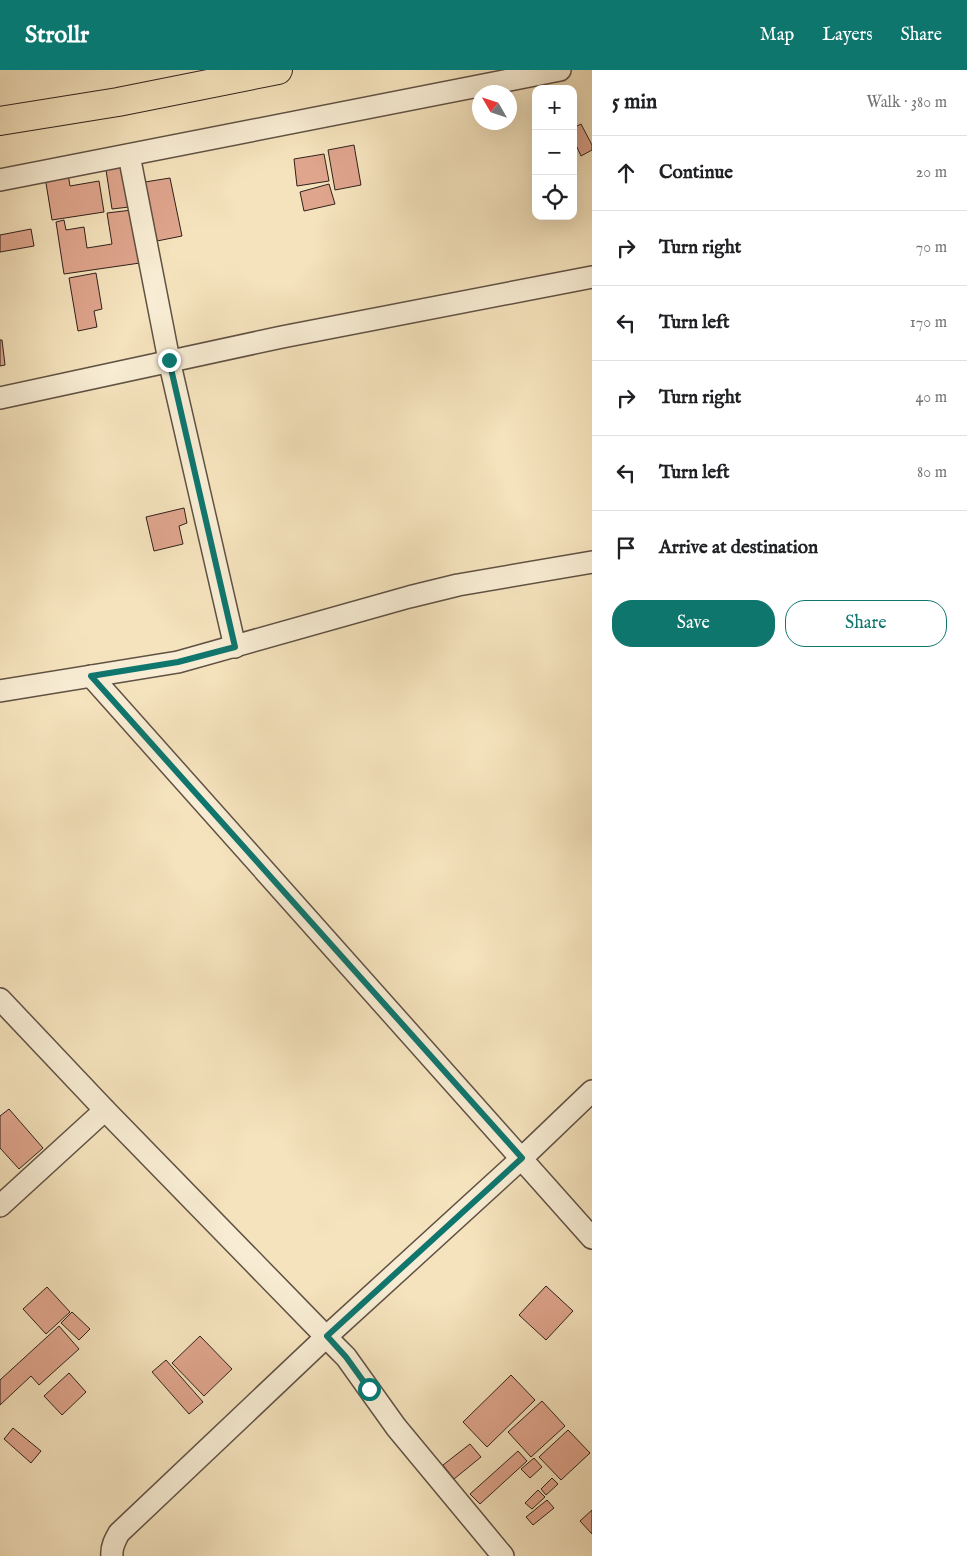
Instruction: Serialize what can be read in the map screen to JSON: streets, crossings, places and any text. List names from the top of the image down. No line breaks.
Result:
{"north":"top left","page":{"header":"Strollr","nav":["Map","Layers","Share"],"heading":["5 min","Walk · 380 m"],"map_buttons":["+","−"],"list":[["Continue","20 m"],["Turn right","70 m"],["Turn left","170 m"],["Turn right","40 m"],["Turn left","80 m"],"Arrive at destination"],"buttons":["Save","Share"]}}
